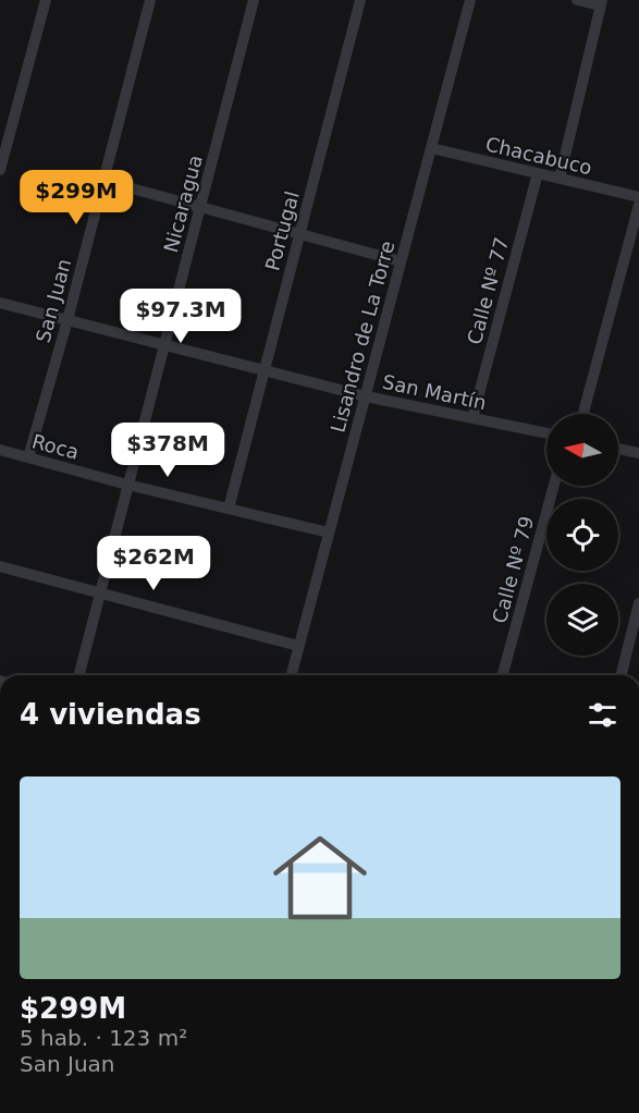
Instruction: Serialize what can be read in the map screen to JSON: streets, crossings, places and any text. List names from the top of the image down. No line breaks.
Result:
{"streets":{"street":["Chacabuco","Nicaragua","Portugal","Calle Nº 77","San Juan","Lisandro de La Torre","San Martín","Roca","Calle Nº 79"]},"crossings":[["Chacabuco","Calle Nº 77"],["Chacabuco","Lisandro de La Torre"],["Nicaragua","San Martín"],["Nicaragua","Roca"],["Portugal","San Martín"],["Portugal","Roca"],["Calle Nº 77","San Martín"],["San Juan","San Martín"],["San Juan","Roca"],["Lisandro de La Torre","San Martín"],["Lisandro de La Torre","Roca"]],"north":"left","page":{"price":["$299M","$97.3M","$378M","$262M"],"heading":"4 viviendas","list":[{"name":"$299M","note":"5 hab. · 123 m² · San Juan"}]}}
